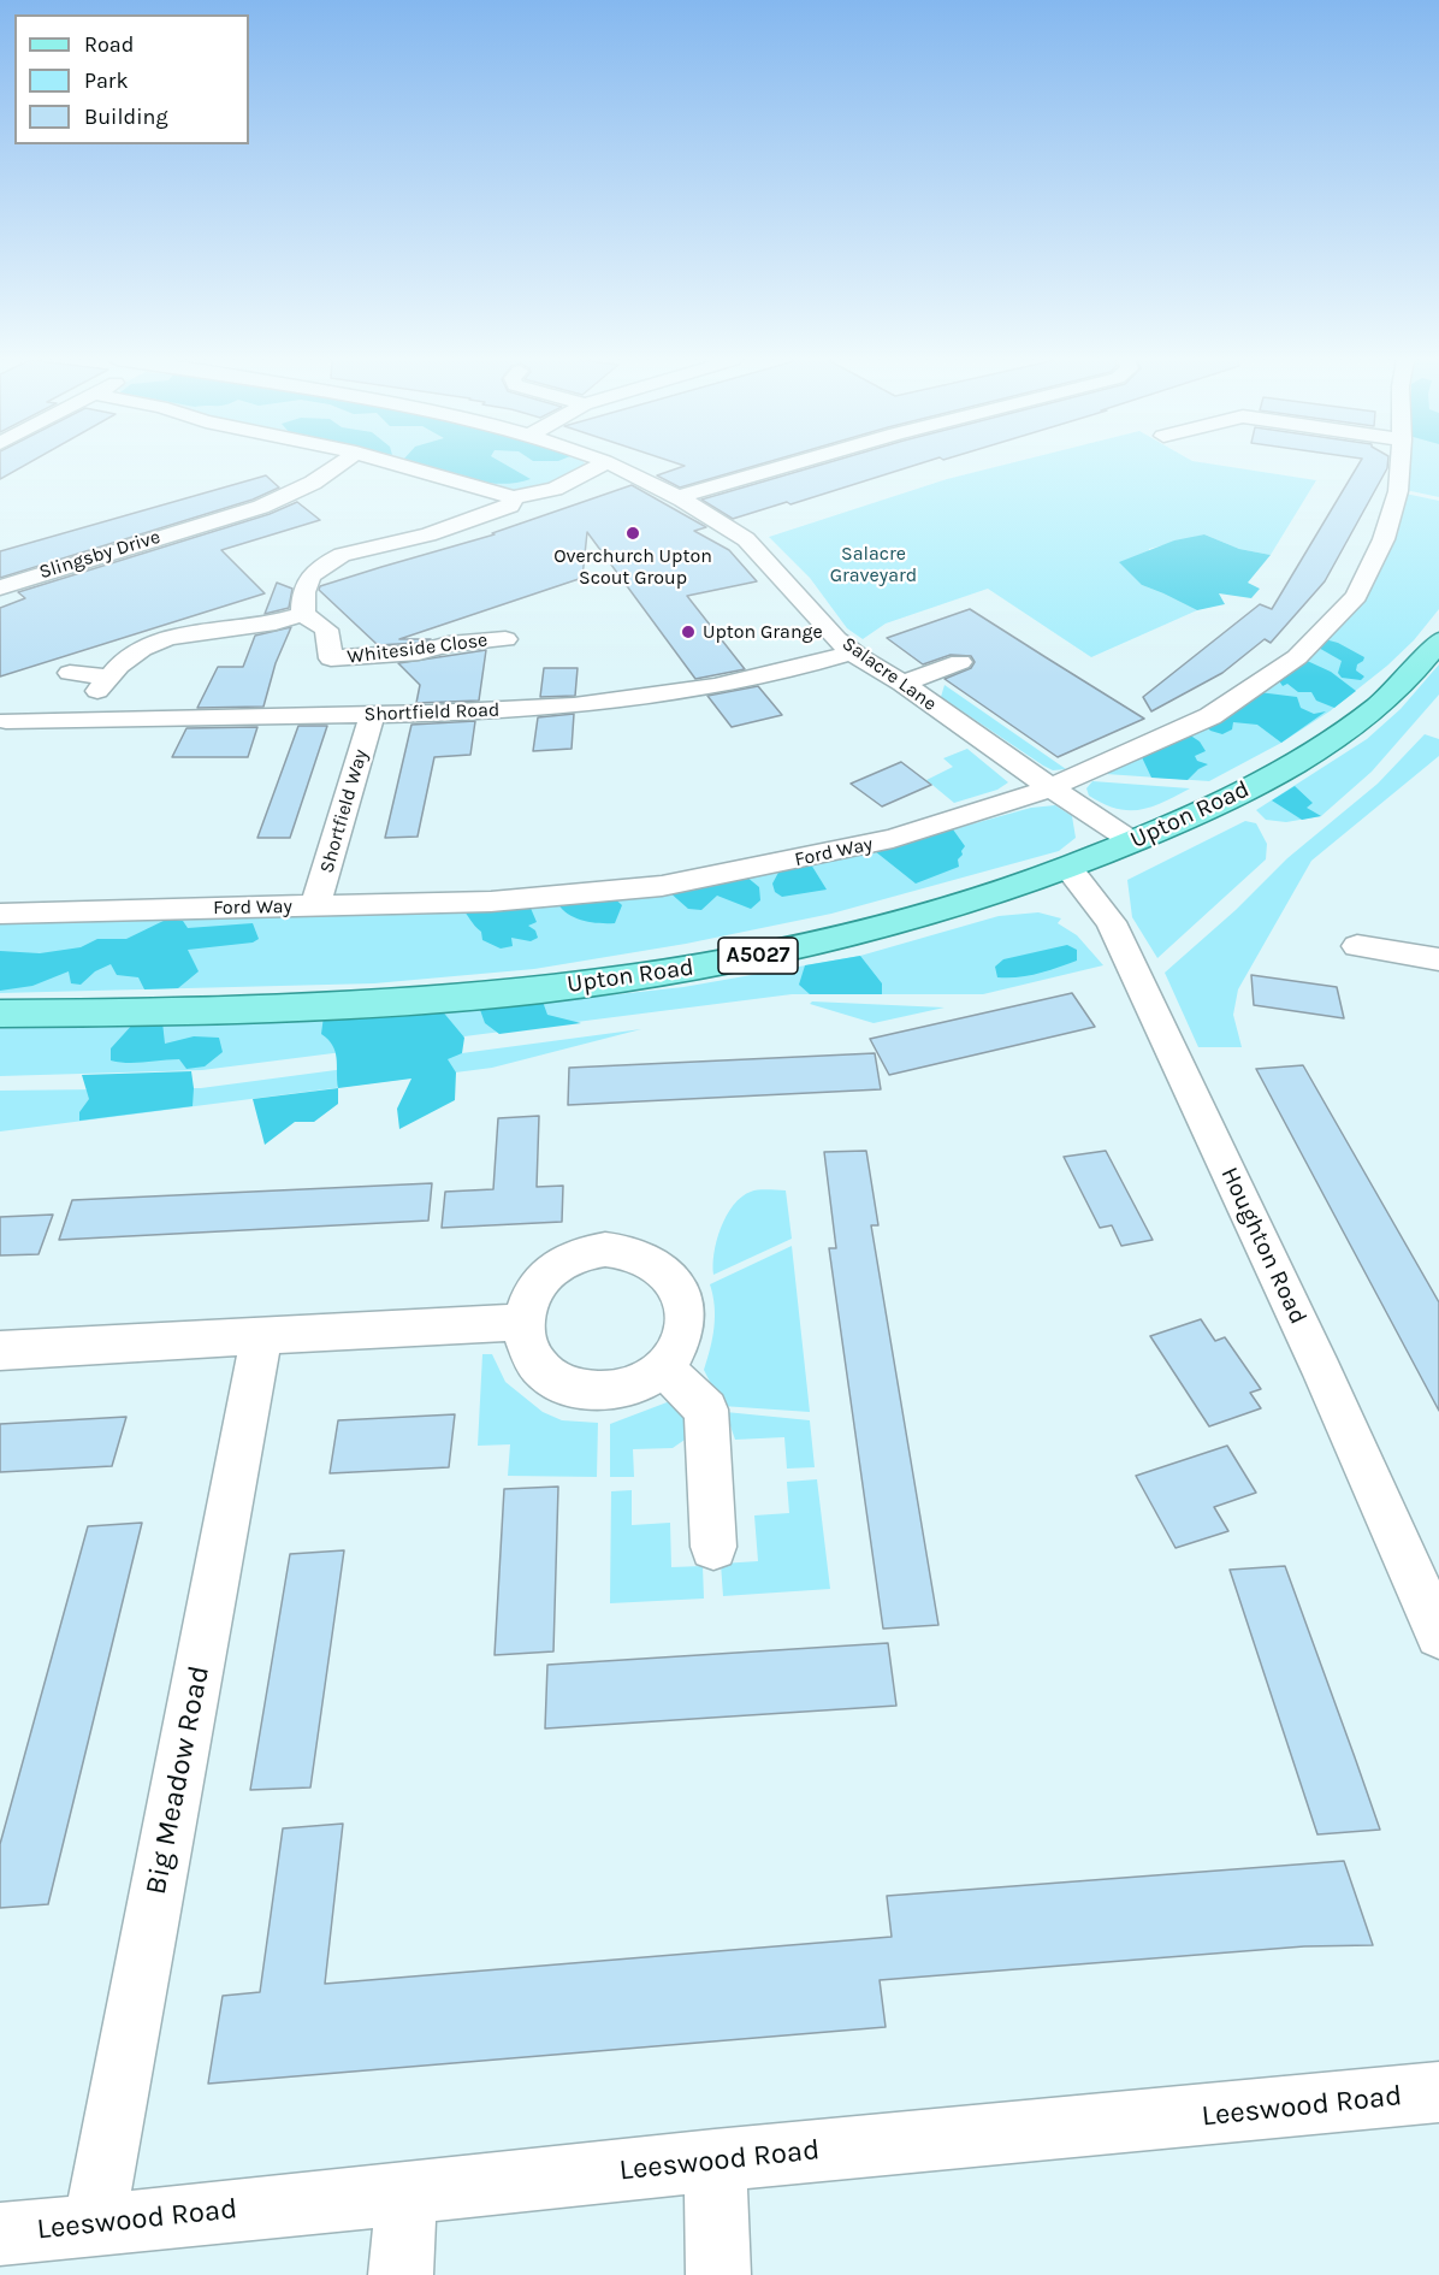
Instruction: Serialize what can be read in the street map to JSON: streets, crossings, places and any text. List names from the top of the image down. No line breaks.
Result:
{"streets":{"main road":["Upton Road","A5027"],"street":["Slingsby Drive","Whiteside Close","Salacre Lane","Shortfield Road","Shortfield Way","Ford Way","Houghton Road","Big Meadow Road","Leeswood Road"]},"crossings":[["Salacre Lane","Shortfield Road"],["Salacre Lane","Upton Road"],["Salacre Lane","Ford Way"],["Shortfield Road","Shortfield Way"],["Shortfield Way","Ford Way"],["Upton Road","Houghton Road"],["Big Meadow Road","Leeswood Road"]],"parks":["Salacre Graveyard"],"places":["Overchurch Upton Scout Group","Upton Grange"],"legend":["Road","Park","Building"]}
